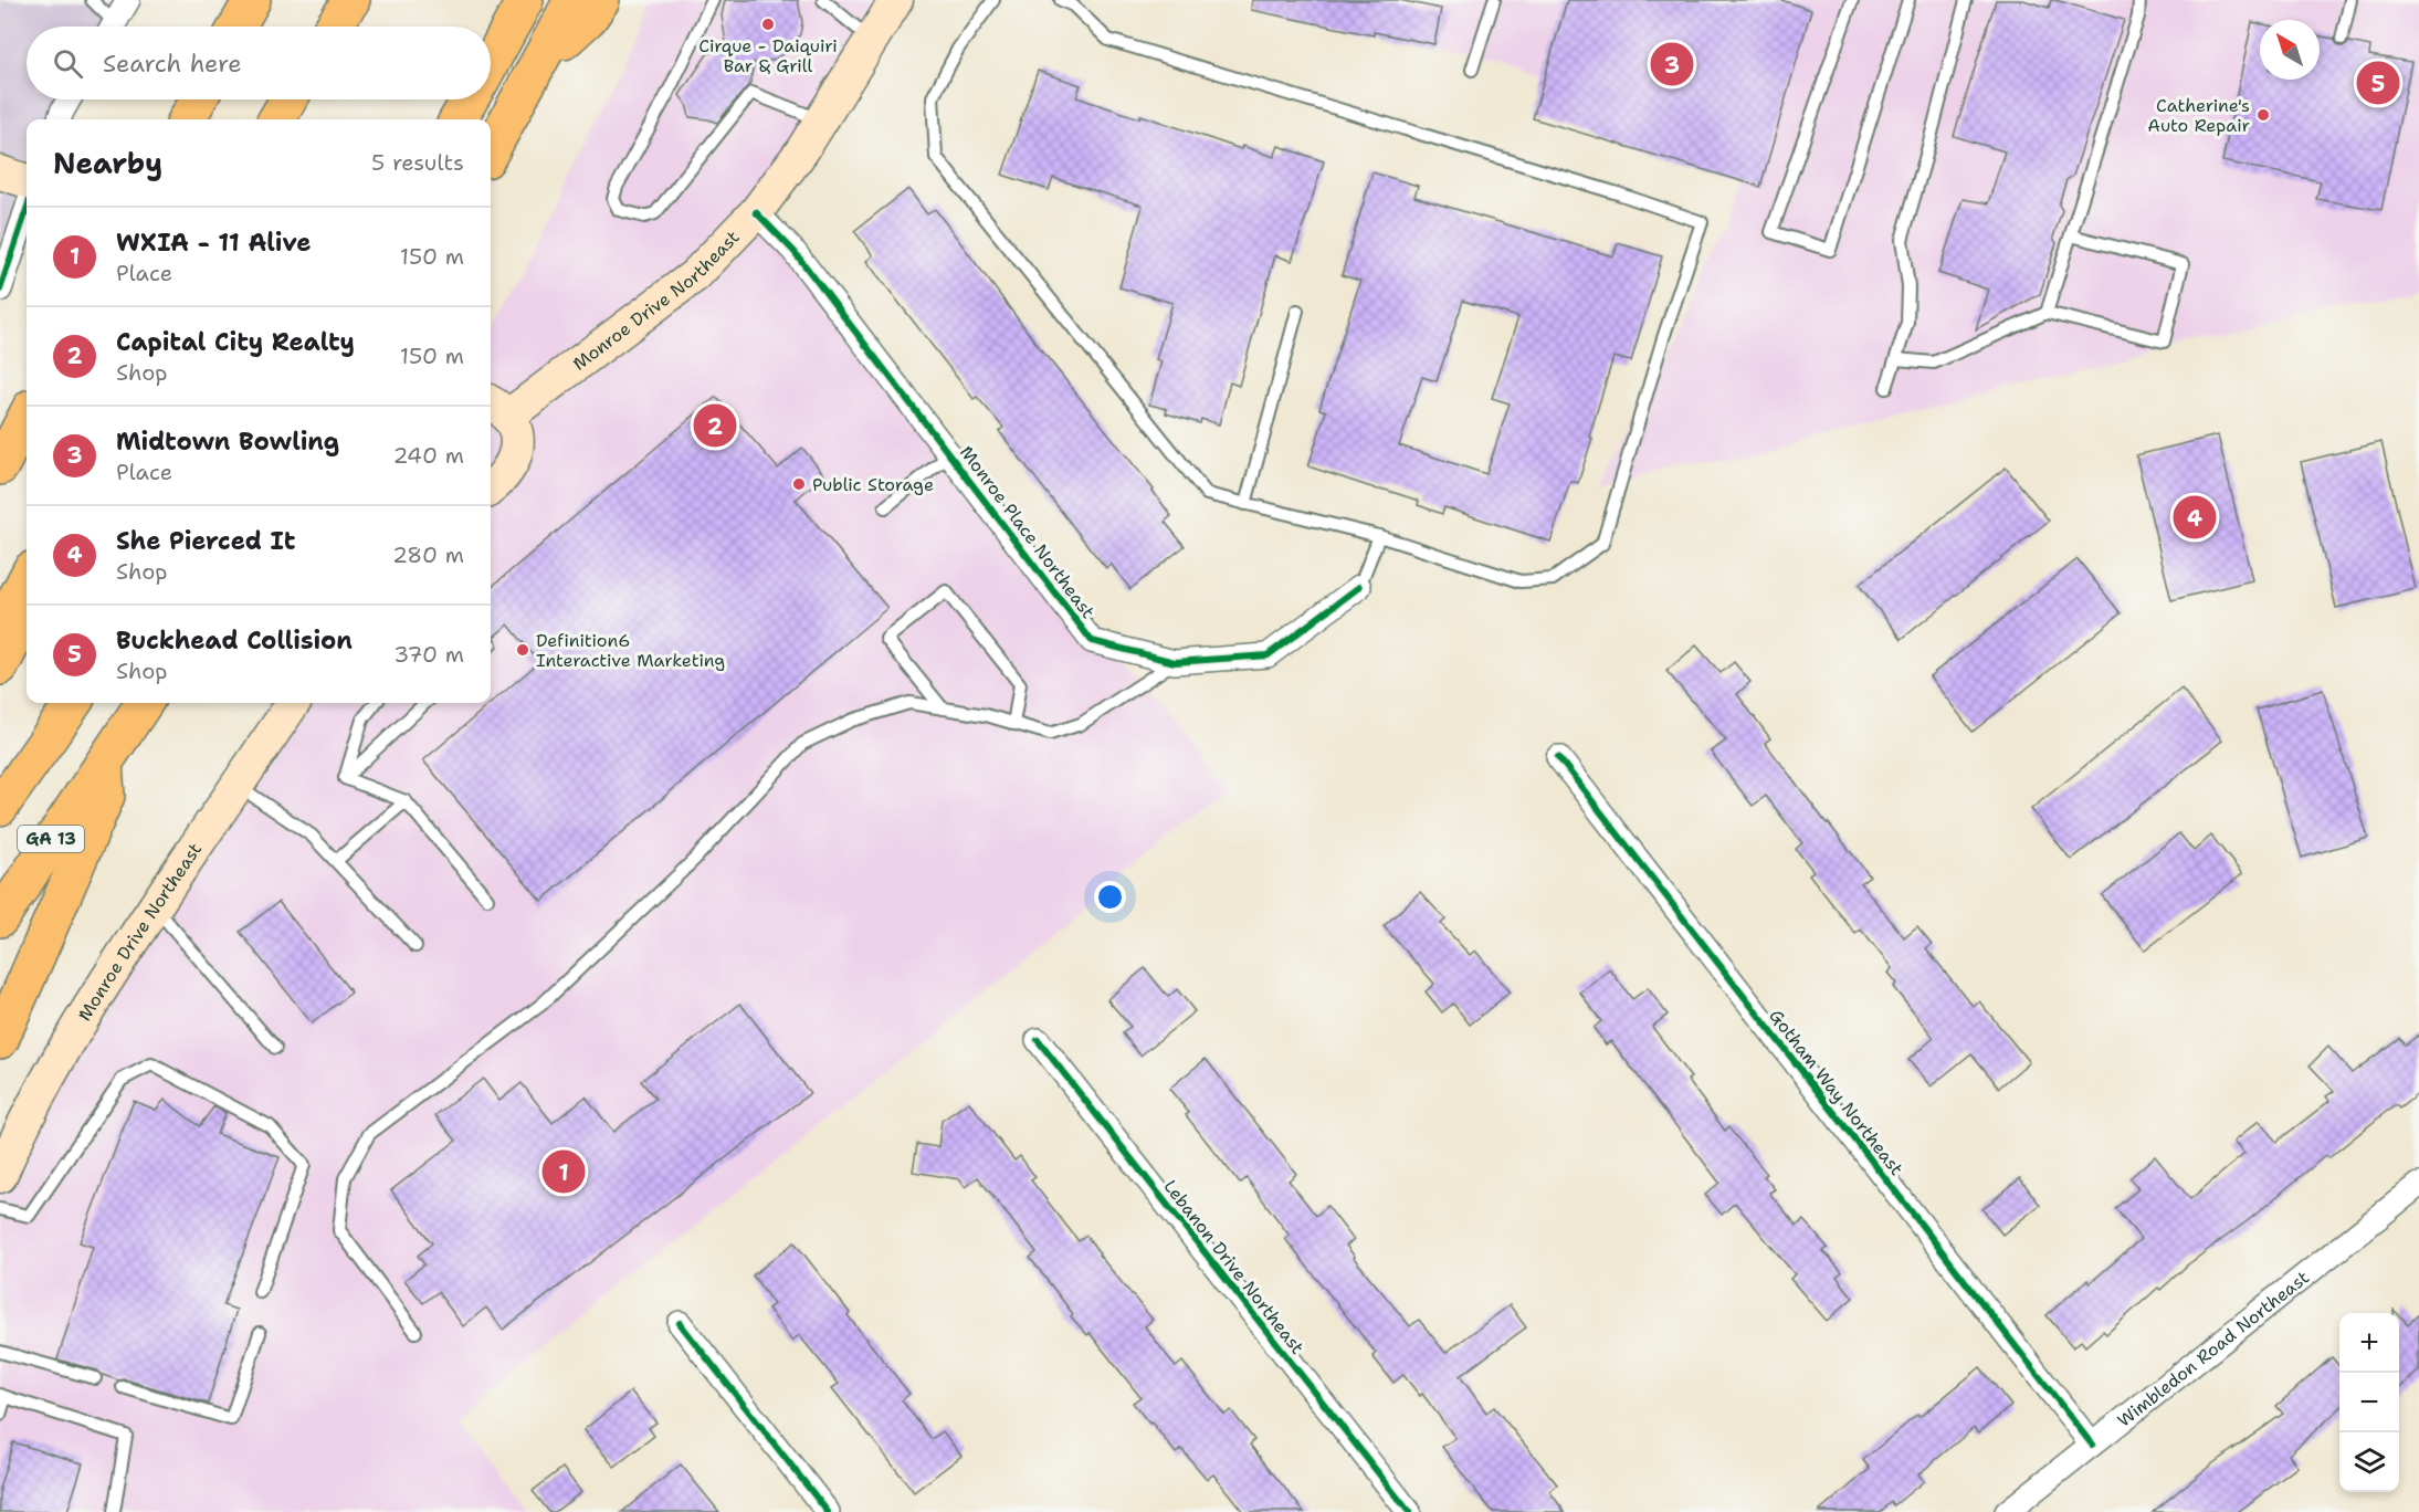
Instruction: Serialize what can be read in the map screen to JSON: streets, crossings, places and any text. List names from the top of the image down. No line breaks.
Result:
{"streets":{"highway":["GA 13"],"main road":["Monroe Drive Northeast"],"street":["Monroe Place Northeast","Gotham Way Northeast","Lebanon Drive Northeast","Wimbledon Road Northeast"]},"crossings":[["Monroe Drive Northeast","Monroe Place Northeast"],["Gotham Way Northeast","Wimbledon Road Northeast"]],"places":["Cirque - Daiquiri Bar & Grill","Catherine's Auto Repair","Public Storage","Definition6 Interactive Marketing"],"north":"top left","page":{"search":"Search here","pins":["3","5","2","4","1"],"heading":["Nearby","5 results"],"list":[{"mark":"1","name":"WXIA - 11 Alive","note":"Place","value":"150 m"},{"mark":"2","name":"Capital City Realty","note":"Shop","value":"150 m"},{"mark":"3","name":"Midtown Bowling","note":"Place","value":"240 m"},{"mark":"4","name":"She Pierced It","note":"Shop","value":"280 m"},{"mark":"5","name":"Buckhead Collision","note":"Shop","value":"370 m"}],"map_buttons":["+","−"]}}
